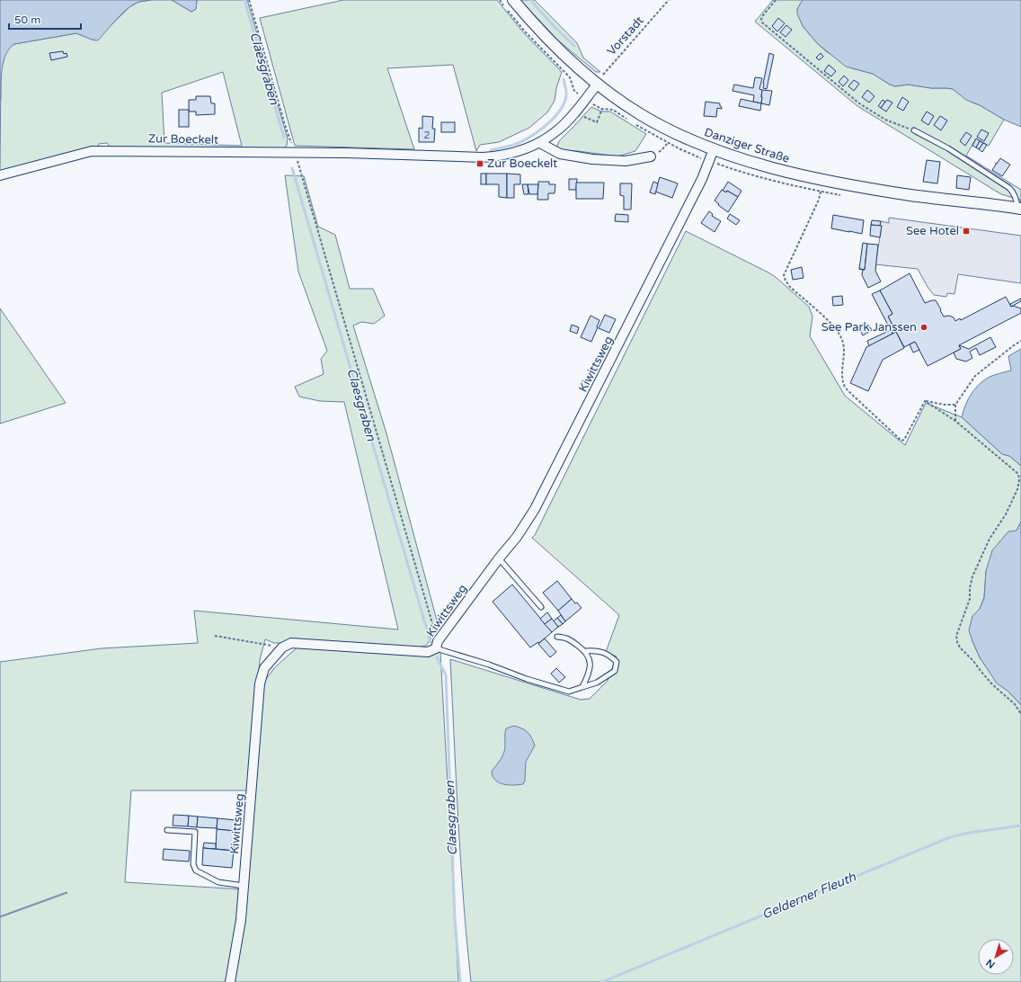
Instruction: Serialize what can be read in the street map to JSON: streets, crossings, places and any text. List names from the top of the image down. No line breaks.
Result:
{"streets":{"street":["Zur Boeckelt","Danziger Straße","Kiwittsweg"],"path":["Vorstadt"]},"crossings":[["Vorstadt","Zur Boeckelt"],["Vorstadt","Danziger Straße"],["Zur Boeckelt","Danziger Straße"],["Danziger Straße","Kiwittsweg"]],"water":["Claesgraben","Gelderner Fleuth"],"places":{"transit":["Zur Boeckelt","See Hotel"],"other":["See Park Janssen"]},"house_numbers":["2"],"scale_bar":"50 m","north":"bottom left"}
